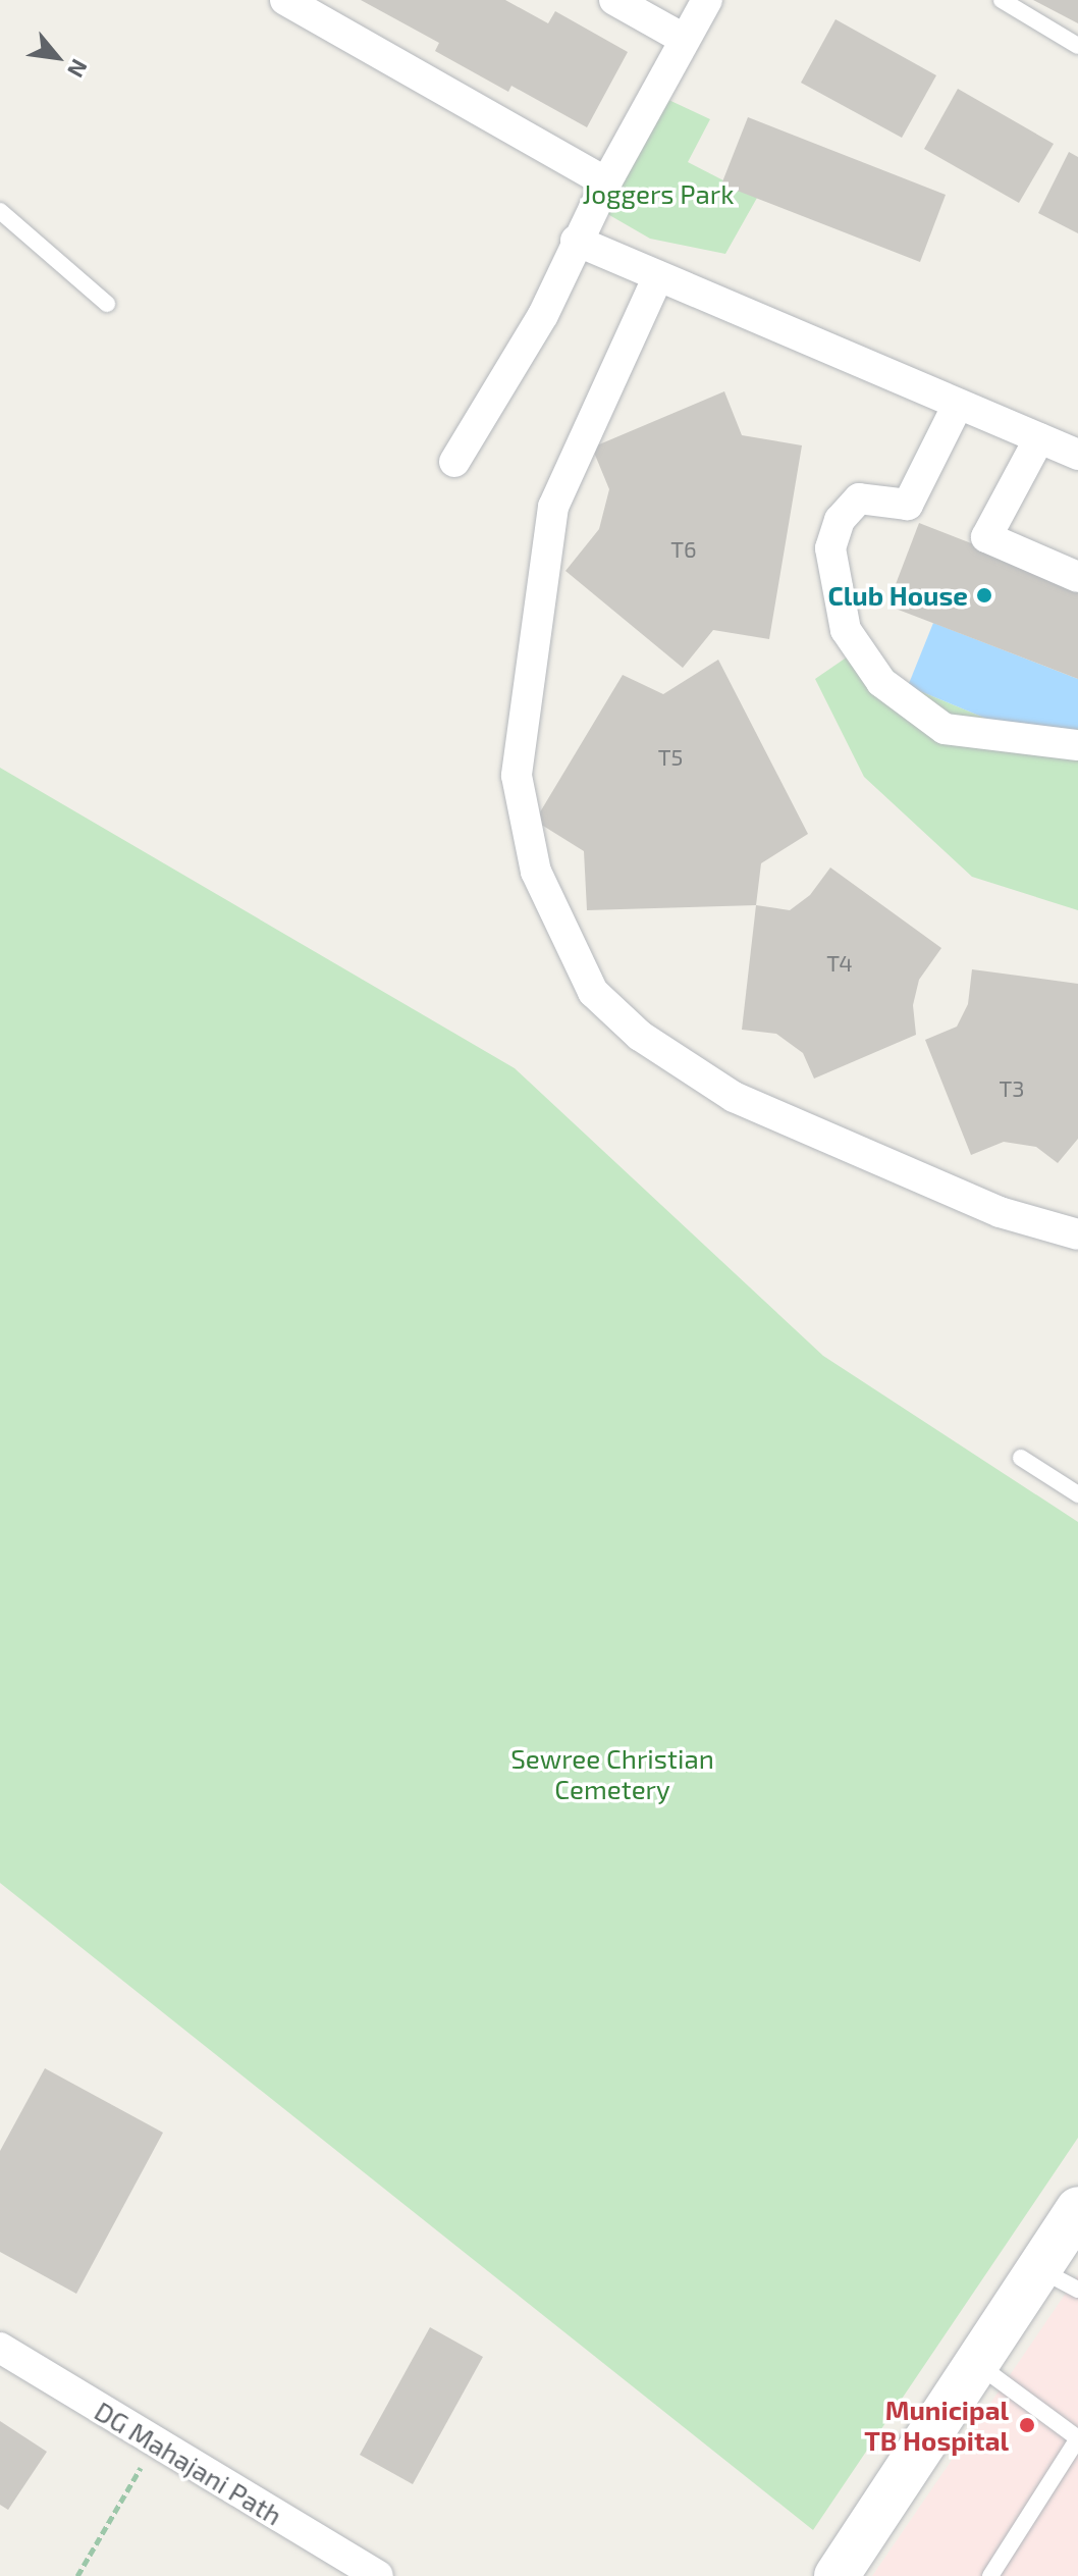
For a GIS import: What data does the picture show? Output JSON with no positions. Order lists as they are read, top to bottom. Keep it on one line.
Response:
{"streets":{"street":["DG Mahajani Path"]},"parks":["Joggers Park","Sewree Christian Cemetery"],"places":["Club House","Municipal TB Hospital"],"house_numbers":["T6","T5","T4","T3"],"north":"bottom right"}
